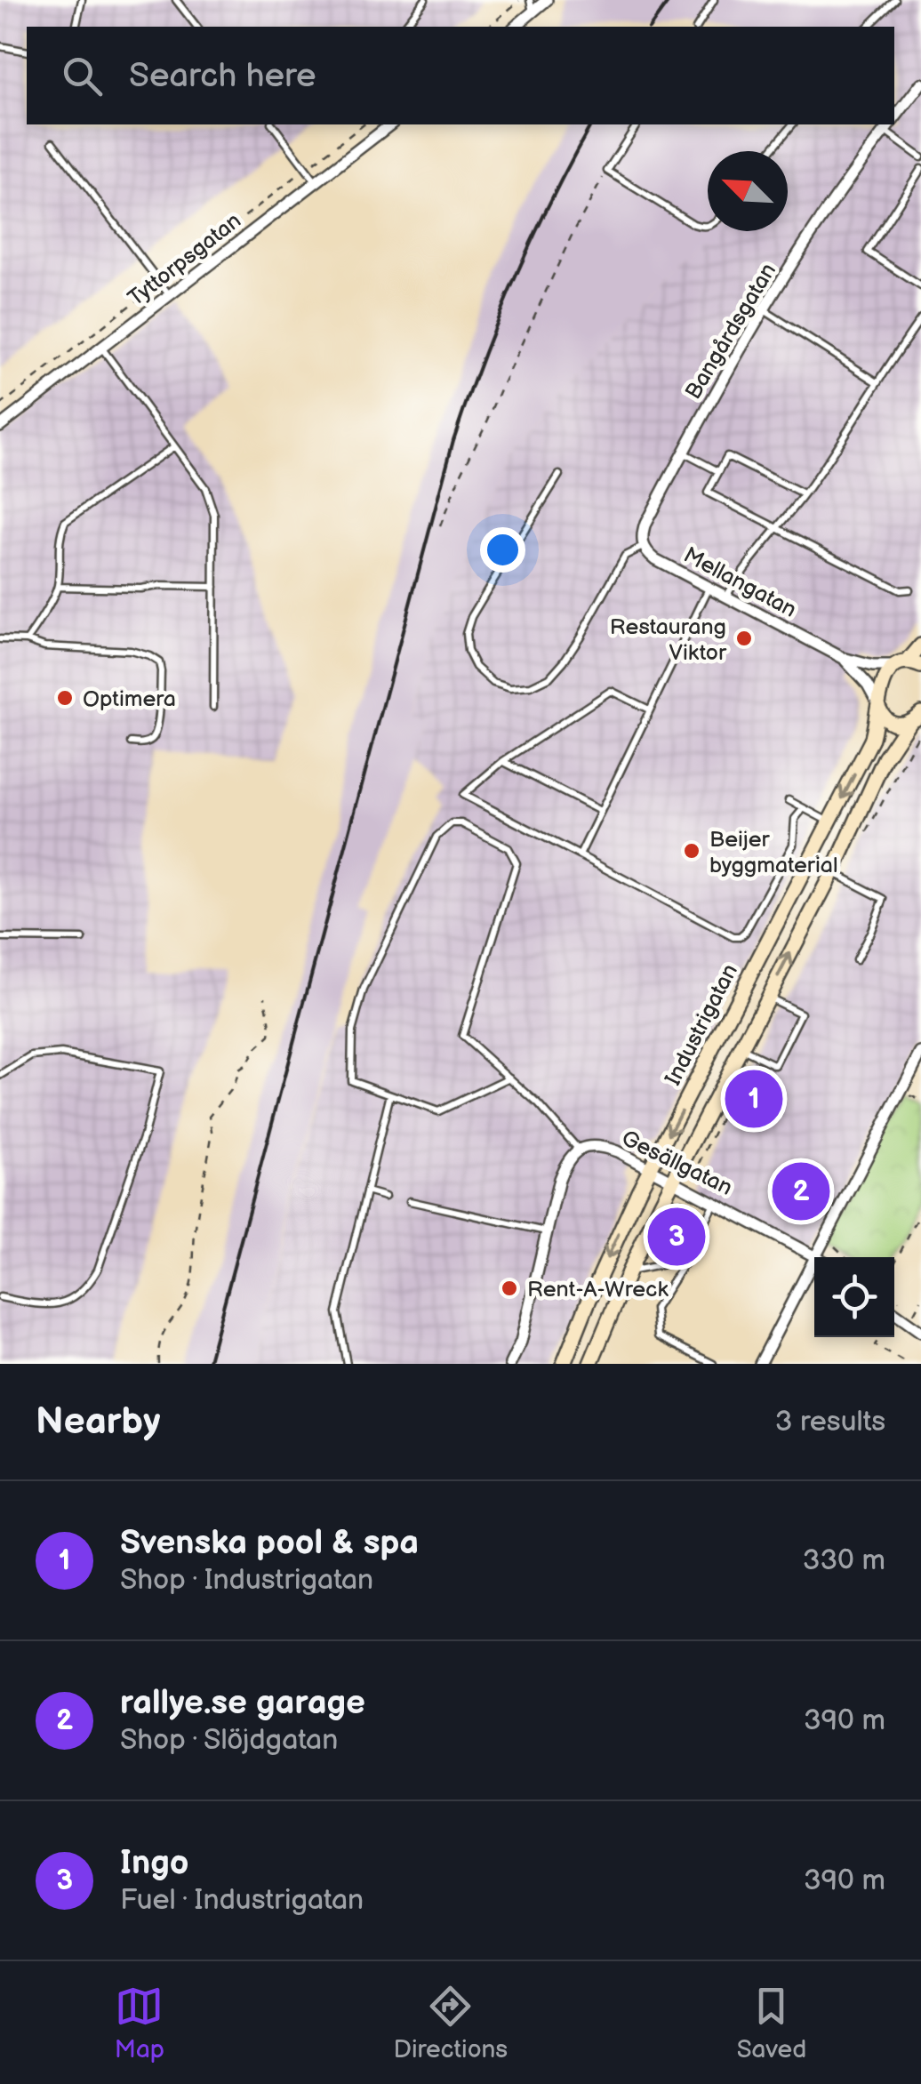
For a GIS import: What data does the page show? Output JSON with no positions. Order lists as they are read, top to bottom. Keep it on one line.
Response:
{"streets":{"main road":["Industrigatan"],"street":["Tyttorpsgatan","Bangårdsgatan","Mellangatan","Gesällgatan"]},"crossings":[["Bangårdsgatan","Mellangatan"],["Mellangatan","Industrigatan"],["Industrigatan","Gesällgatan"]],"places":["Restaurang Viktor","Optimera","Beijer byggmaterial","Rent-A-Wreck"],"north":"top left","page":{"search":"Search here","pins":["1","2","3"],"heading":["Nearby","3 results"],"list":[{"mark":"1","name":"Svenska pool & spa","note":"Shop · Industrigatan","value":"330 m"},{"mark":"2","name":"rallye.se garage","note":"Shop · Slöjdgatan","value":"390 m"},{"mark":"3","name":"Ingo","note":"Fuel · Industrigatan","value":"390 m"}],"nav":["Map","Directions","Saved"]}}
